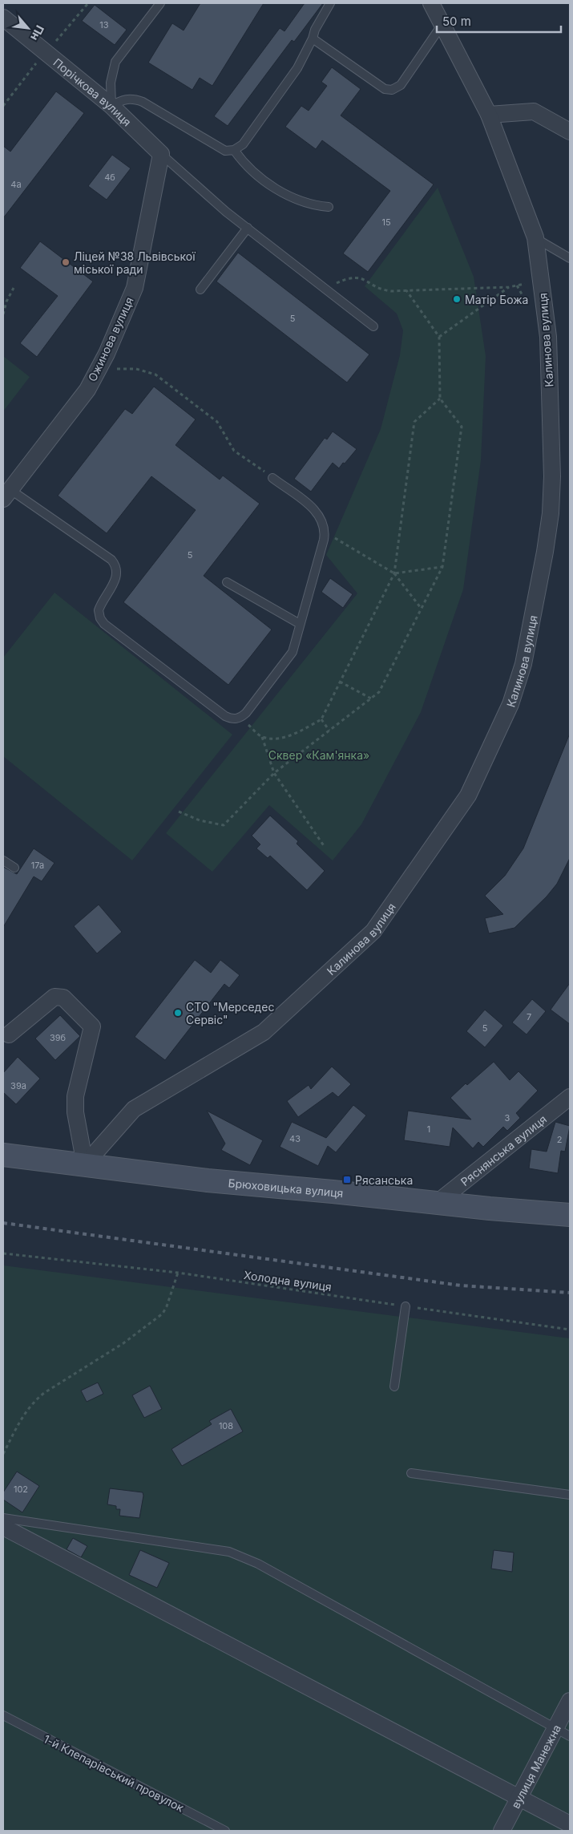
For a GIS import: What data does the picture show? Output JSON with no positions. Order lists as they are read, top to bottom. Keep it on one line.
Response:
{"streets":{"main road":["Брюховицька вулиця"],"street":["Порічкова вулиця","Ожинова вулиця","Калинова вулиця","Ряснянська вулиця","вулиця Манежна"],"lane":["1-й Клепарівський провулок"],"path":["Холодна вулиця"]},"crossings":[["Порічкова вулиця","Ожинова вулиця"],["Калинова вулиця","Брюховицька вулиця"],["Ряснянська вулиця","Брюховицька вулиця"]],"parks":["Сквер «Кам'янка»"],"places":{"other":["Ліцей №38 Львівської міської ради","Матір Божа","СТО \"Мерседес Сервіс\""],"transit":["Рясанська"]},"house_numbers":["13","4б","4а","15","5","5","17а","7","5","39б","39а","3","1","43","2","108","102"],"scale_bar":"50 m","north":"bottom right"}
